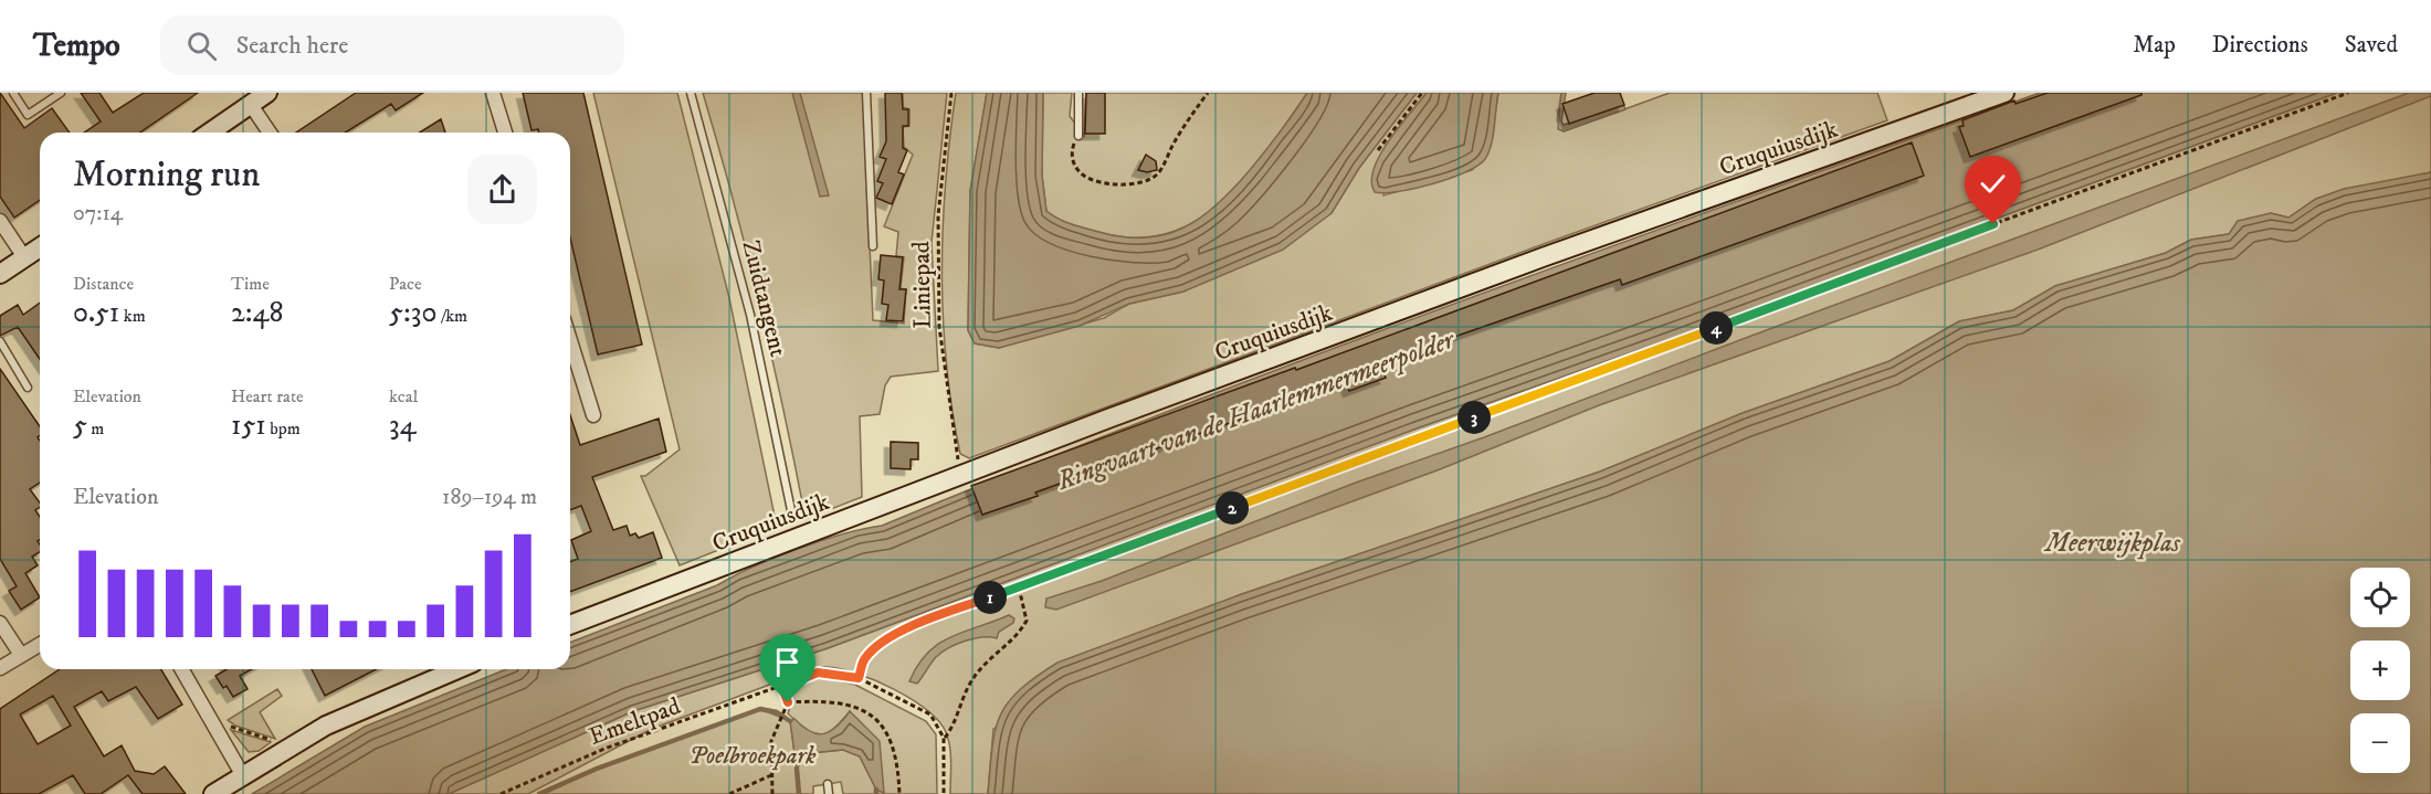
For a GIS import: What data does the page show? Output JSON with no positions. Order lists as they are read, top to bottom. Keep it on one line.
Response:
{"streets":{"street":["Cruquiusdijk"],"lane":["Zuidtangent"],"path":["Liniepad","Emeltpad"]},"crossings":[["Cruquiusdijk","Liniepad"]],"water":["Ringvaart van de Haarlemmermeerpolder","Meerwijkplas"],"parks":["Poelbroekpark"],"page":{"header":"Tempo","search":"Search here","nav":["Map","Directions","Saved"],"heading":["Morning run","07:14"],"stats":[["Distance","0.51 km"],["Time","2:48"],["Pace","5:30 /km"],["Elevation","5 m"],["Heart rate","151 bpm"],["kcal","34"]],"pins":["4","3","2","1"],"chart":["Elevation","189–194 m"],"map_buttons":["+","−"]}}
